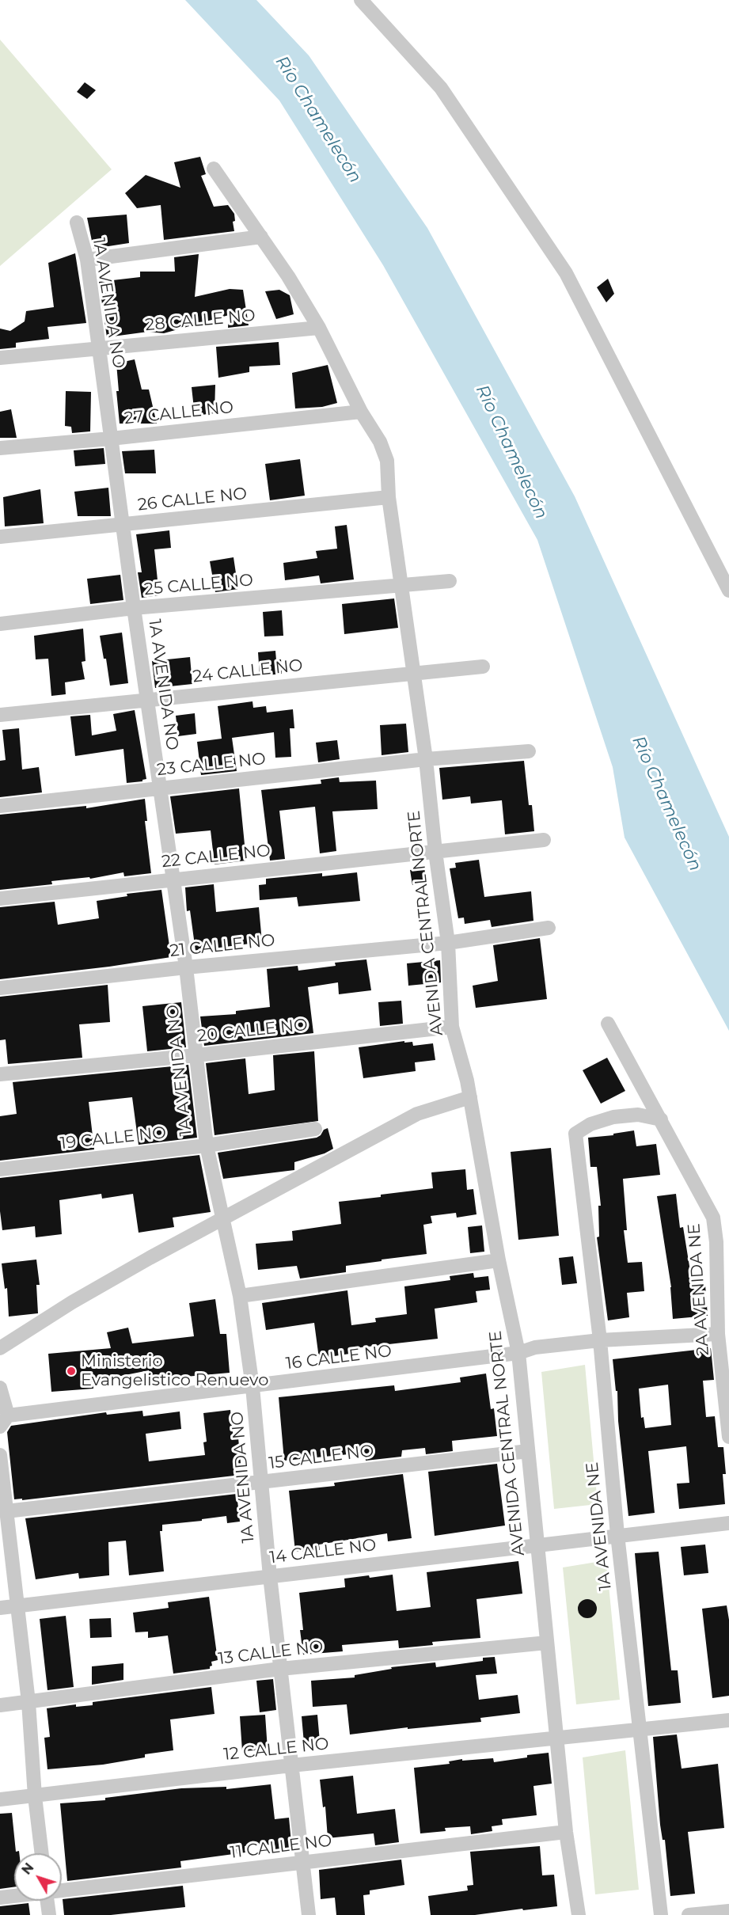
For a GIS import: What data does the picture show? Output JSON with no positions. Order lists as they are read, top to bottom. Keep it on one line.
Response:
{"streets":{"street":["1A AVENIDA NO","28 CALLE NO","27 CALLE NO","26 CALLE NO","25 CALLE NO","24 CALLE NO","23 CALLE NO","22 CALLE NO","AVENIDA CENTRAL NORTE","21 CALLE NO","20 CALLE NO","19 CALLE NO","2A AVENIDA NE","16 CALLE NO","15 CALLE NO","1A AVENIDA NE","14 CALLE NO","13 CALLE NO","12 CALLE NO","11 CALLE NO"]},"crossings":[["1A AVENIDA NO","28 CALLE NO"],["1A AVENIDA NO","27 CALLE NO"],["1A AVENIDA NO","26 CALLE NO"],["1A AVENIDA NO","25 CALLE NO"],["1A AVENIDA NO","24 CALLE NO"],["1A AVENIDA NO","23 CALLE NO"],["1A AVENIDA NO","22 CALLE NO"],["1A AVENIDA NO","21 CALLE NO"],["1A AVENIDA NO","20 CALLE NO"],["1A AVENIDA NO","19 CALLE NO"],["1A AVENIDA NO","16 CALLE NO"],["1A AVENIDA NO","15 CALLE NO"],["1A AVENIDA NO","14 CALLE NO"],["1A AVENIDA NO","13 CALLE NO"],["1A AVENIDA NO","12 CALLE NO"],["1A AVENIDA NO","11 CALLE NO"],["28 CALLE NO","AVENIDA CENTRAL NORTE"],["27 CALLE NO","AVENIDA CENTRAL NORTE"],["26 CALLE NO","AVENIDA CENTRAL NORTE"],["25 CALLE NO","AVENIDA CENTRAL NORTE"],["24 CALLE NO","AVENIDA CENTRAL NORTE"],["23 CALLE NO","AVENIDA CENTRAL NORTE"],["22 CALLE NO","AVENIDA CENTRAL NORTE"],["AVENIDA CENTRAL NORTE","21 CALLE NO"],["AVENIDA CENTRAL NORTE","20 CALLE NO"],["AVENIDA CENTRAL NORTE","16 CALLE NO"],["AVENIDA CENTRAL NORTE","15 CALLE NO"],["AVENIDA CENTRAL NORTE","14 CALLE NO"],["AVENIDA CENTRAL NORTE","13 CALLE NO"],["AVENIDA CENTRAL NORTE","12 CALLE NO"],["AVENIDA CENTRAL NORTE","11 CALLE NO"],["2A AVENIDA NE","16 CALLE NO"],["2A AVENIDA NE","1A AVENIDA NE"],["16 CALLE NO","1A AVENIDA NE"],["1A AVENIDA NE","14 CALLE NO"],["1A AVENIDA NE","12 CALLE NO"]],"water":["Río Chamelecón"],"places":["Ministerio Evangelistico Renuevo"],"north":"top left"}
